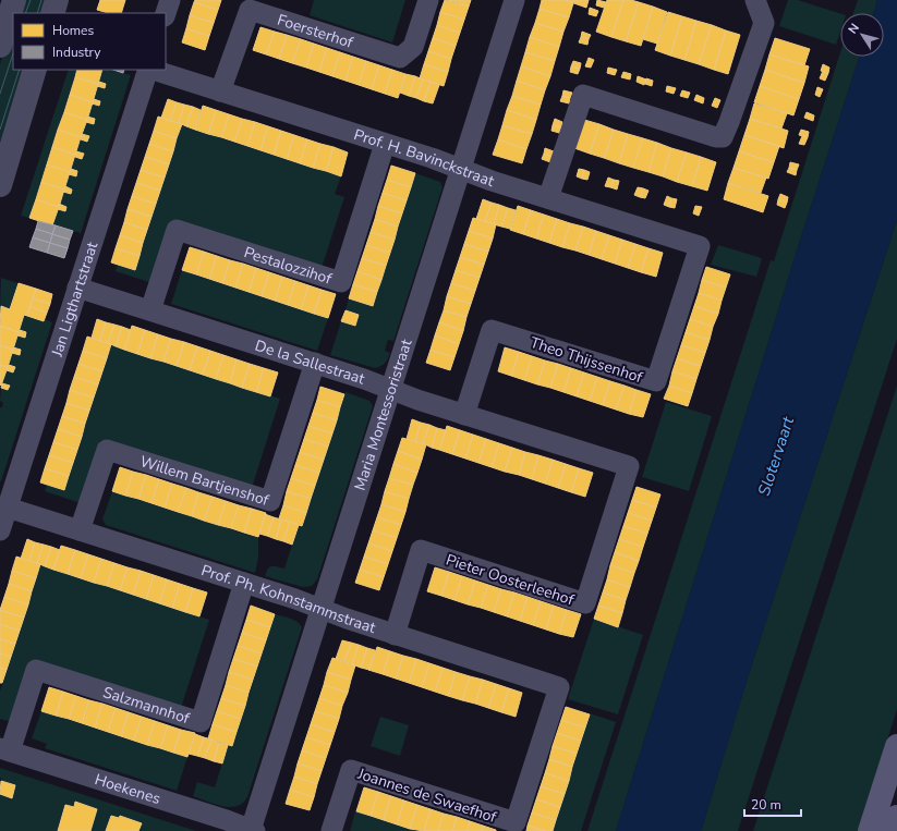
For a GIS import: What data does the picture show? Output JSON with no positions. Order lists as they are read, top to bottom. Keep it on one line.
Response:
{"streets":{"street":["Foersterhof","Prof. H. Bavinckstraat","Pestalozzihof","Jan Ligthartstraat","Theo Thijssenhof","De la Sallestraat","Maria Montessoristraat","Willem Bartjenshof","Pieter Oosterleehof","Prof. Ph. Kohnstammstraat","Salzmannhof","Hoekenes","Joannes de Swaefhof"]},"crossings":[["Foersterhof","Prof. H. Bavinckstraat"],["Prof. H. Bavinckstraat","Pestalozzihof"],["Prof. H. Bavinckstraat","Theo Thijssenhof"],["Prof. H. Bavinckstraat","Maria Montessoristraat"],["Pestalozzihof","De la Sallestraat"],["Jan Ligthartstraat","De la Sallestraat"],["Jan Ligthartstraat","Prof. Ph. Kohnstammstraat"],["Theo Thijssenhof","De la Sallestraat"],["De la Sallestraat","Maria Montessoristraat"],["De la Sallestraat","Willem Bartjenshof"],["De la Sallestraat","Pieter Oosterleehof"],["Maria Montessoristraat","Prof. Ph. Kohnstammstraat"],["Maria Montessoristraat","Hoekenes"],["Willem Bartjenshof","Prof. Ph. Kohnstammstraat"],["Pieter Oosterleehof","Prof. Ph. Kohnstammstraat"],["Prof. Ph. Kohnstammstraat","Salzmannhof"],["Prof. Ph. Kohnstammstraat","Joannes de Swaefhof"],["Salzmannhof","Hoekenes"]],"water":["Slotervaart"],"legend":["Homes","Industry"],"scale_bar":"20 m","north":"top left"}
